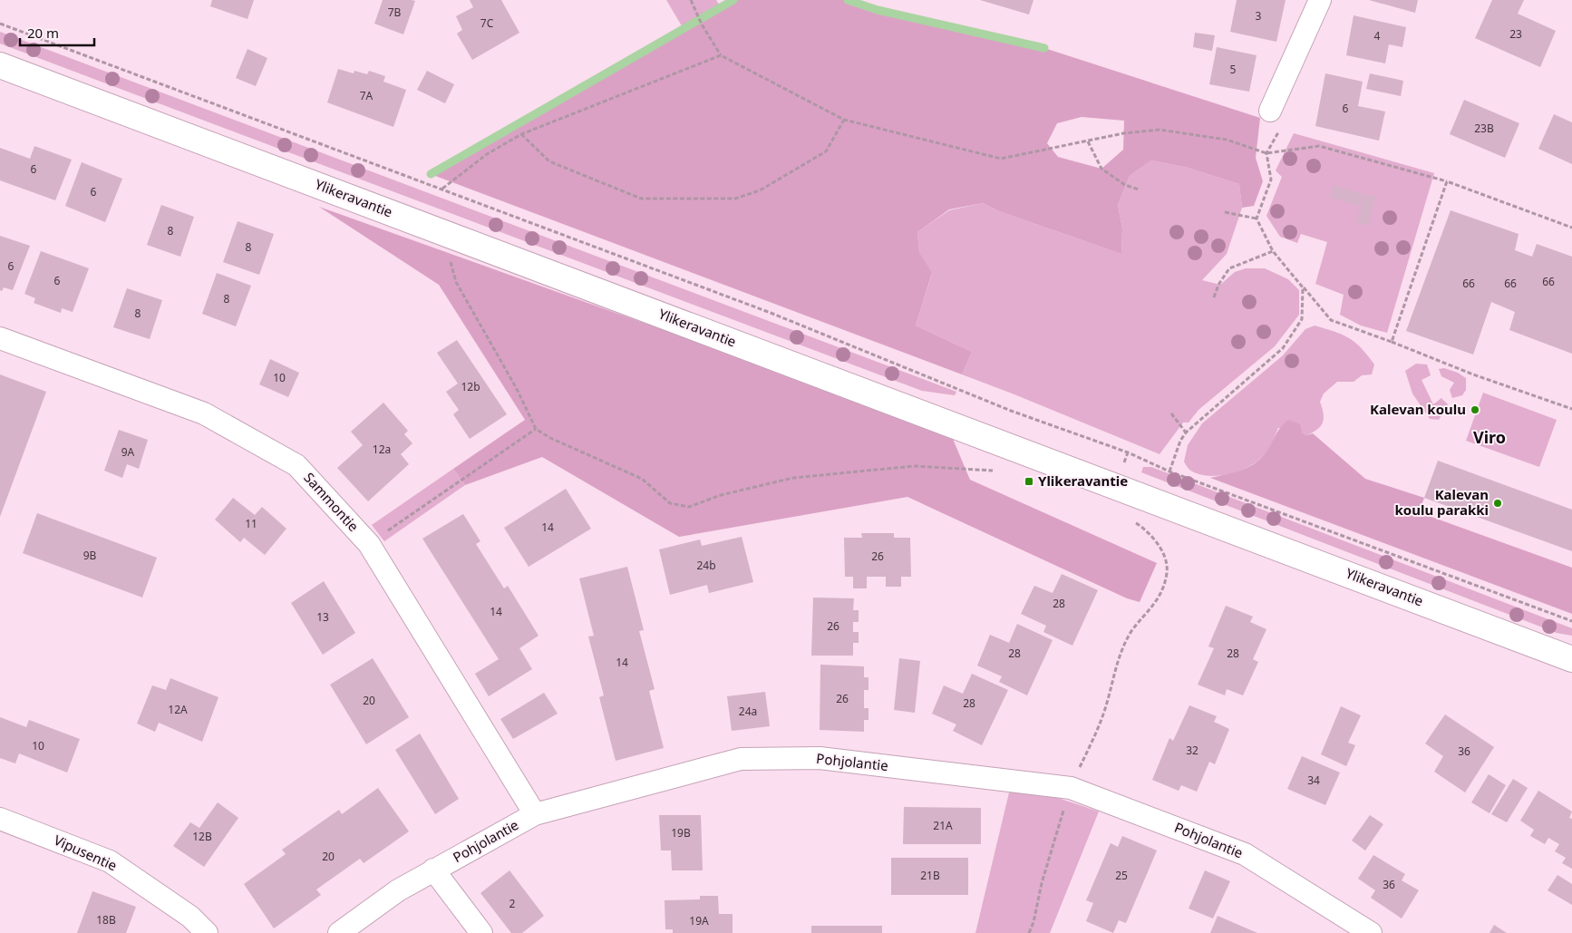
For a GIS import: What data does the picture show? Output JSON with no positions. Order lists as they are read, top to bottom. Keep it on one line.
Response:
{"streets":{"street":["Ylikeravantie","Sammontie","Pohjolantie","Vipusentie"]},"crossings":[["Sammontie","Pohjolantie"]],"districts":["Viro"],"places":{"other":["Kalevan koulu","Kalevan koulu parakki"],"transit":["Ylikeravantie"]},"house_numbers":["7B","3","7C","23","4","5","7A","6","23B","6","6","8","8","6","6","66","66","66","8","8","10","12b","12a","9A","11","14","9B","26","24b","28","14","13","26","28","28","14","26","20","28","12A","24a","10","32","36","34","21A","19B","12B","20","21B","25","36","2","18B","19A"],"scale_bar":"20 m"}
